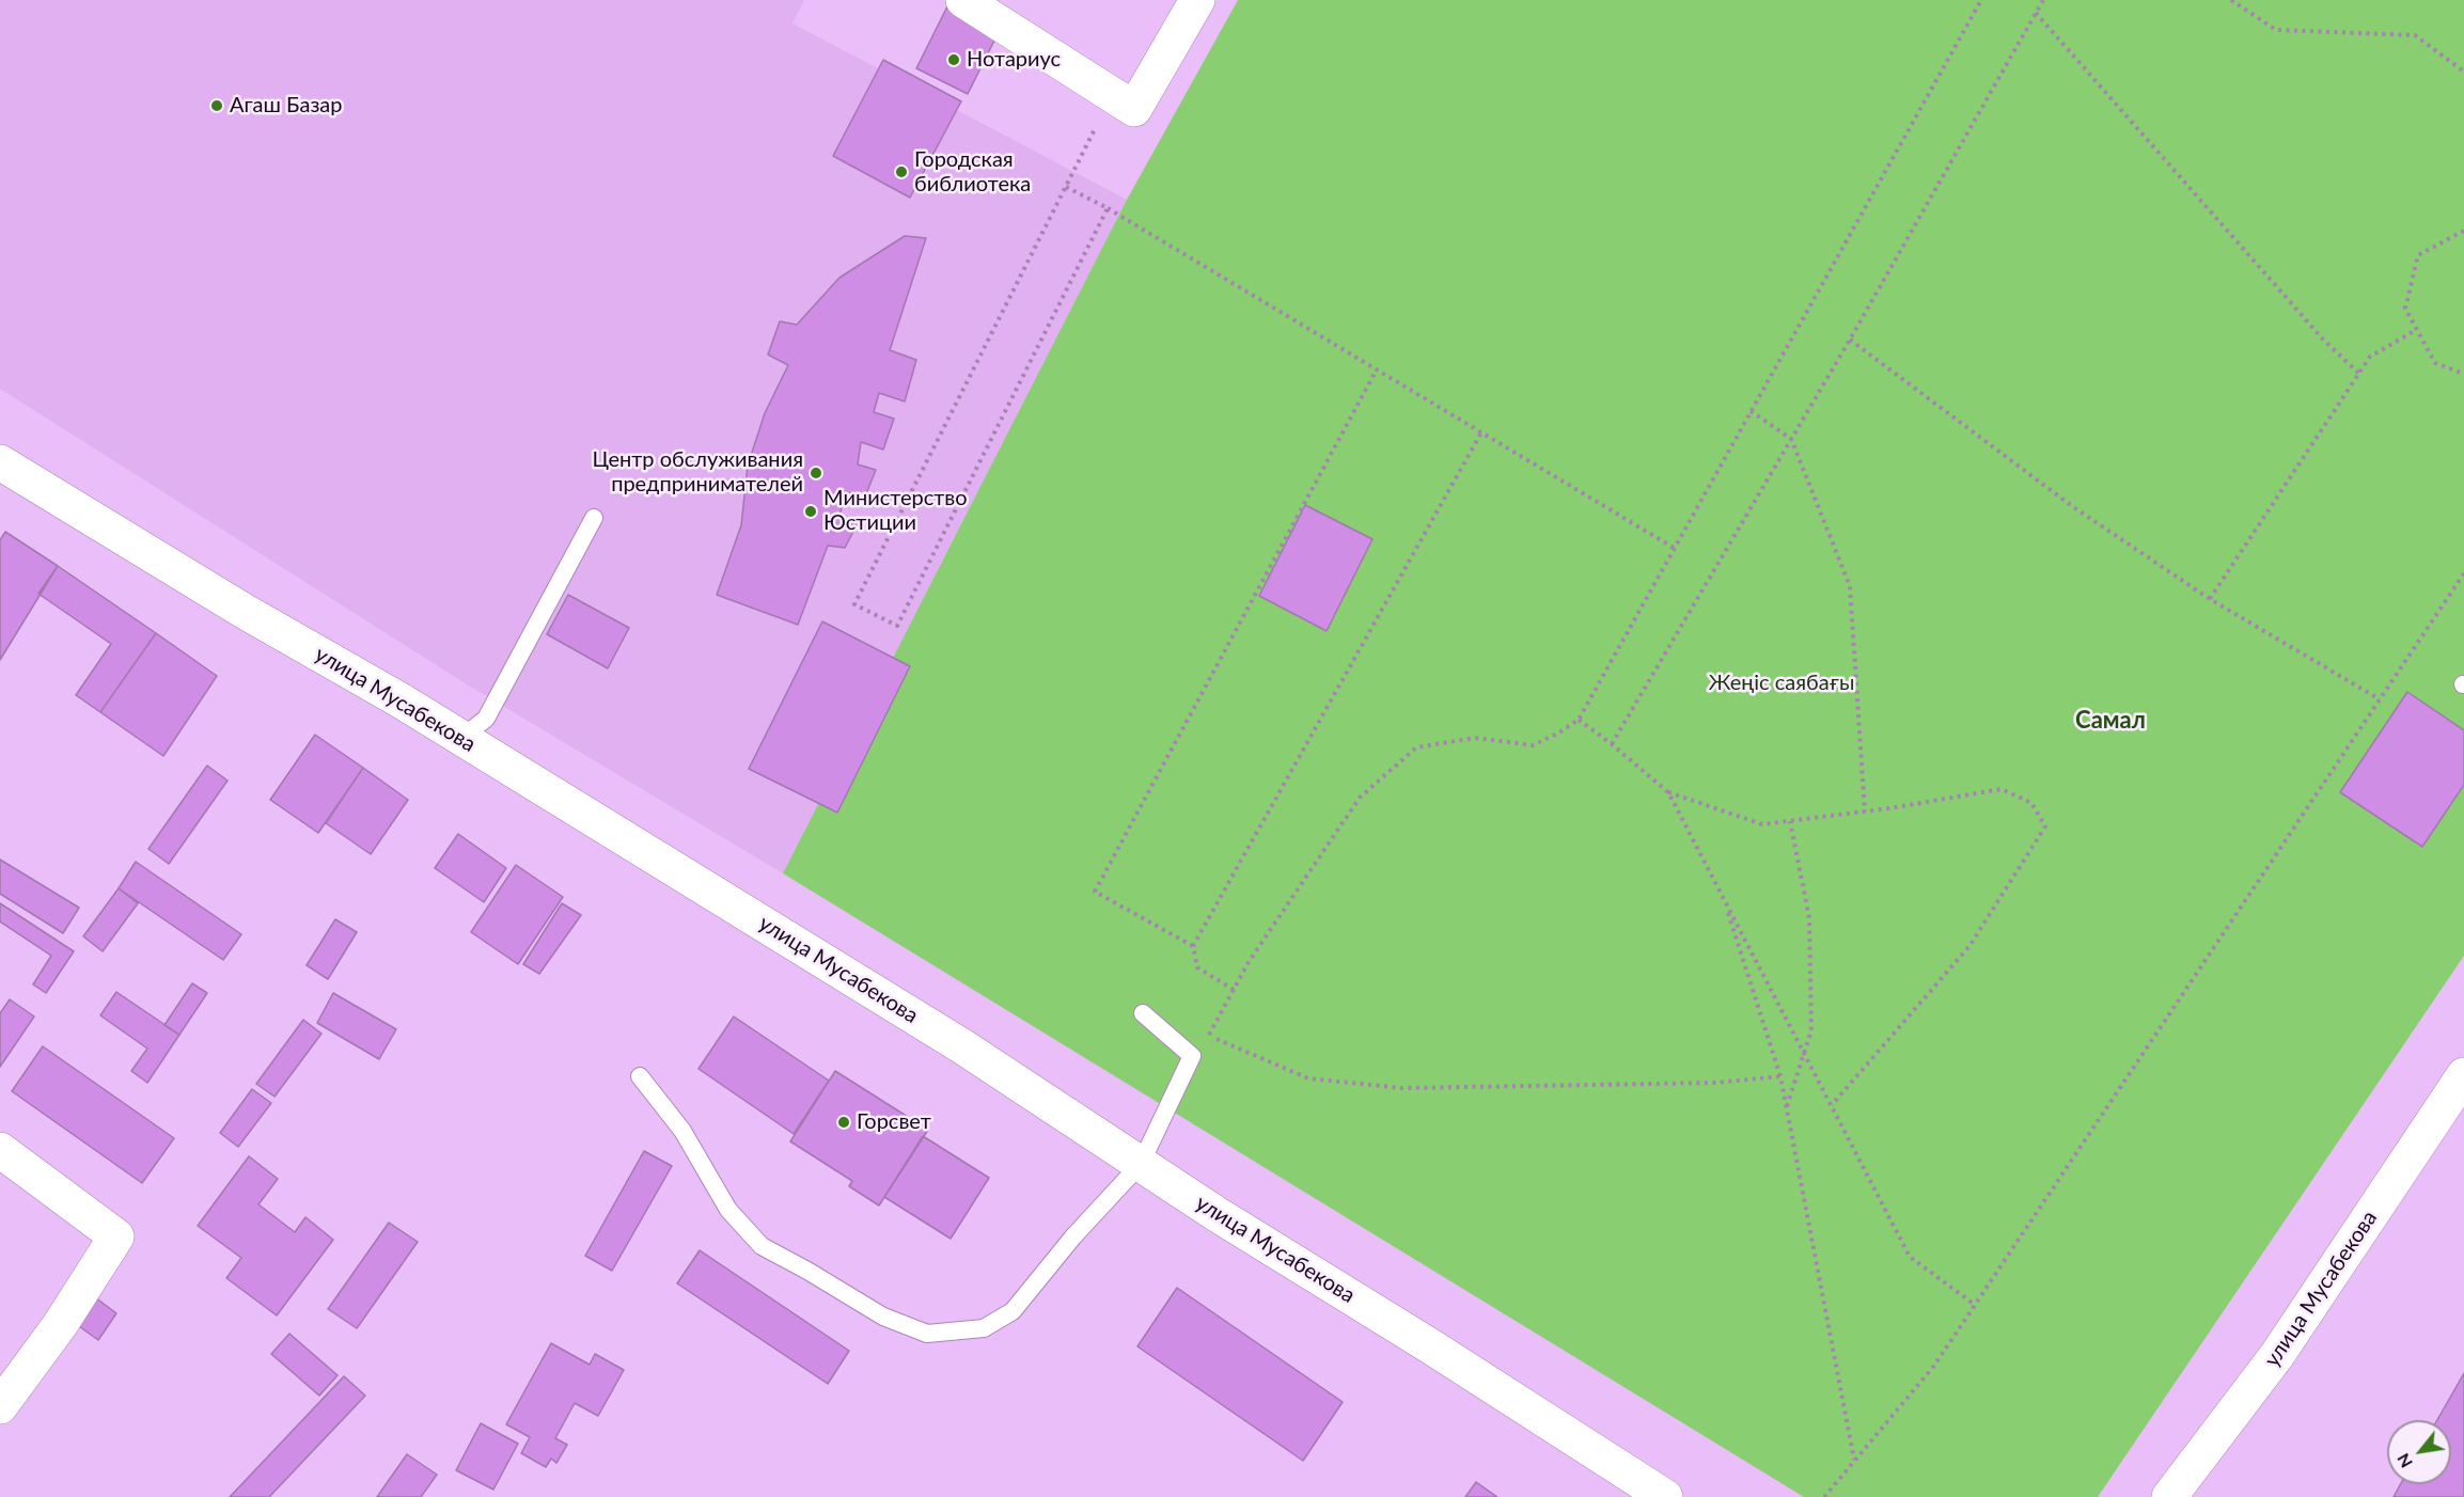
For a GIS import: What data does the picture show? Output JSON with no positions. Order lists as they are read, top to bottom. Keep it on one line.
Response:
{"streets":{"street":["улица Мусабекова"]},"districts":["Самал"],"parks":["Жеңіс саябағы"],"places":["Нотариус","Агаш Базар","Городская библиотека","Центр обслуживания предпринимателей","Министерство Юстиции","Горсвет"],"north":"bottom left"}
